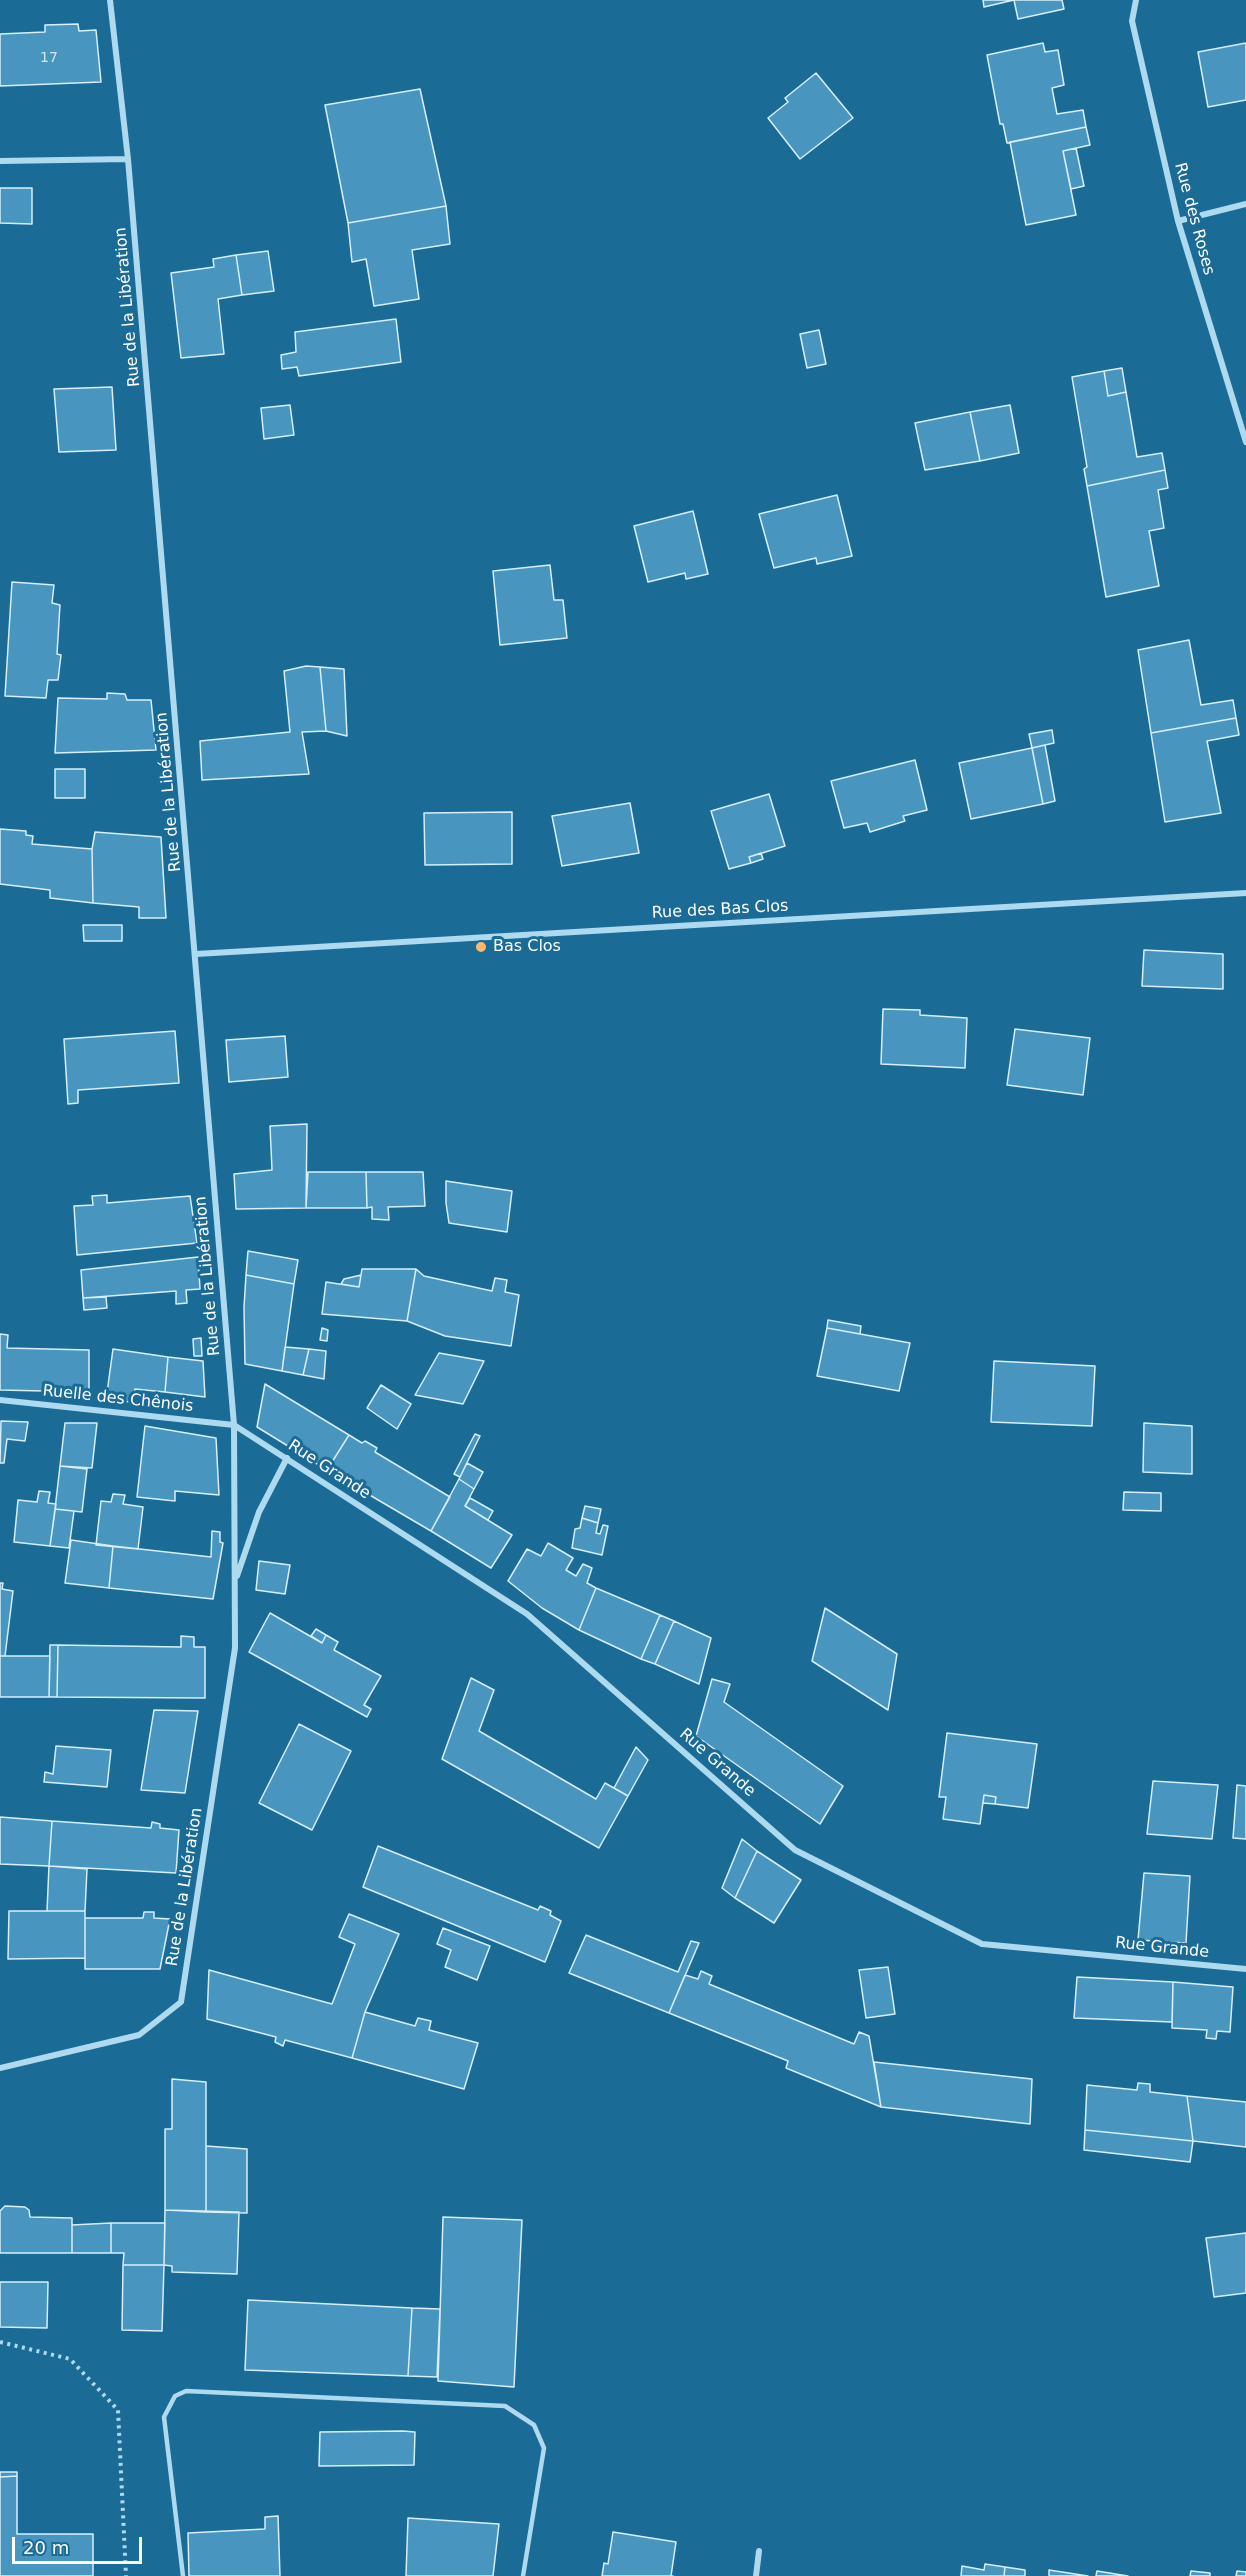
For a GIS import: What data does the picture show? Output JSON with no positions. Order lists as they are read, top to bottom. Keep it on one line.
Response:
{"streets":{"street":["Rue des Roses","Rue de la Libération","Rue des Bas Clos","Ruelle des Chênois","Rue Grande"]},"crossings":[["Rue de la Libération","Rue des Bas Clos"],["Rue de la Libération","Ruelle des Chênois"],["Rue de la Libération","Rue Grande"],["Ruelle des Chênois","Rue Grande"]],"places":["Bas Clos"],"house_numbers":["17"],"scale_bar":"20 m"}
